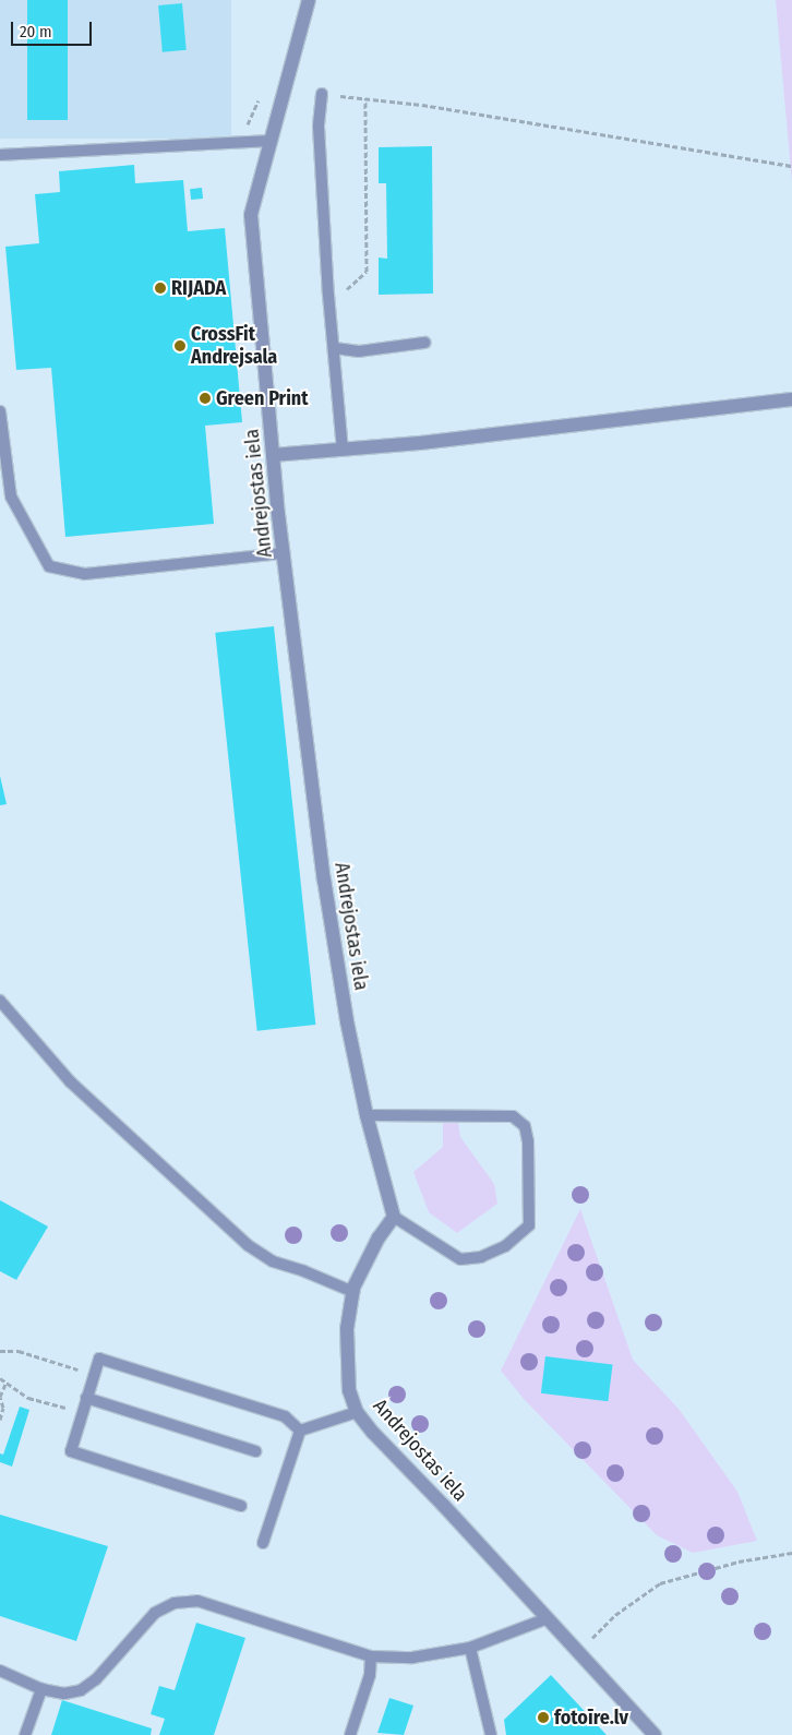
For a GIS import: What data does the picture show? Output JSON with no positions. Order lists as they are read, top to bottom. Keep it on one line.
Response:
{"streets":{"street":["Andrejostas iela"]},"places":["RIJADA","CrossFit Andrejsala","Green Print","fotoīre.lv"],"scale_bar":"20 m"}
